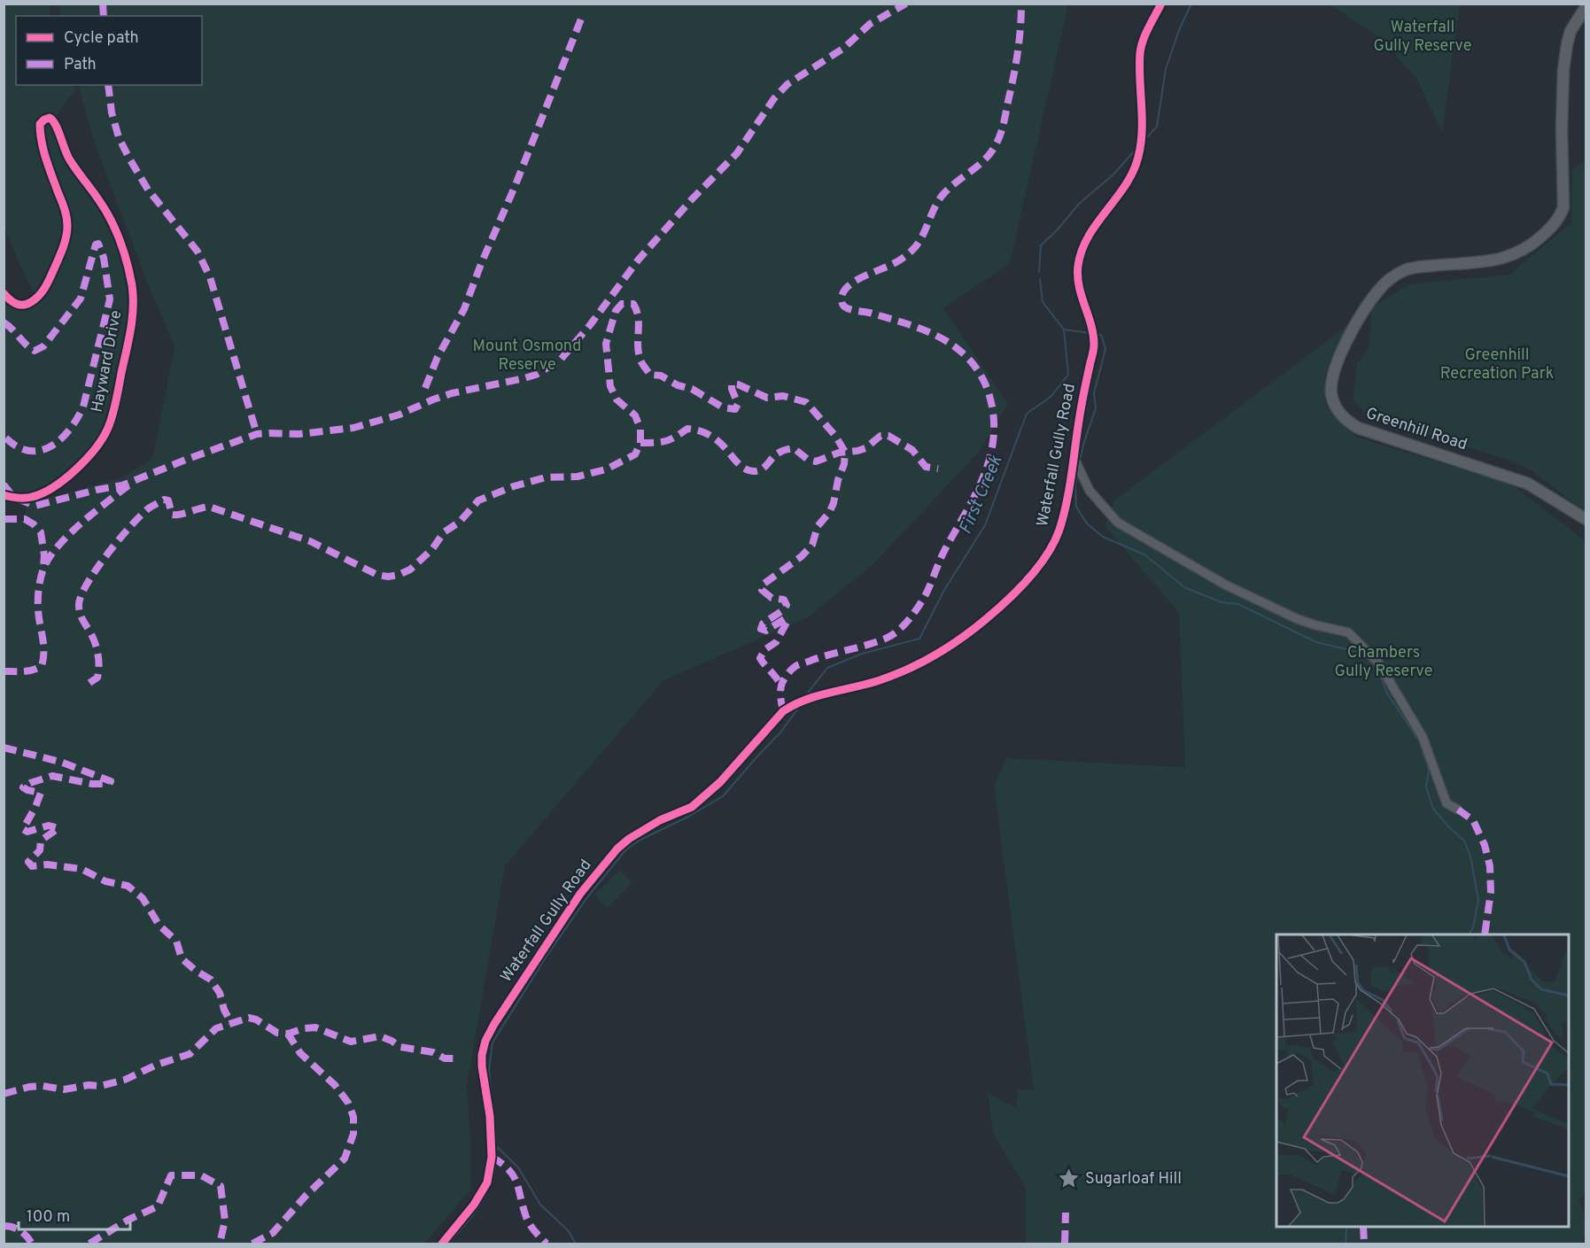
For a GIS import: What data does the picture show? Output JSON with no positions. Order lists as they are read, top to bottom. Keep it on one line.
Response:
{"streets":{"main road":["Greenhill Road"],"street":["Hayward Drive","Waterfall Gully Road"]},"water":["First Creek"],"parks":["Waterfall Gully Reserve","Mount Osmond Reserve","Greenhill Recreation Park","Chambers Gully Reserve"],"places":{"place":["Sugarloaf Hill"]},"legend":["Cycle path","Path"],"scale_bar":"100 m"}
